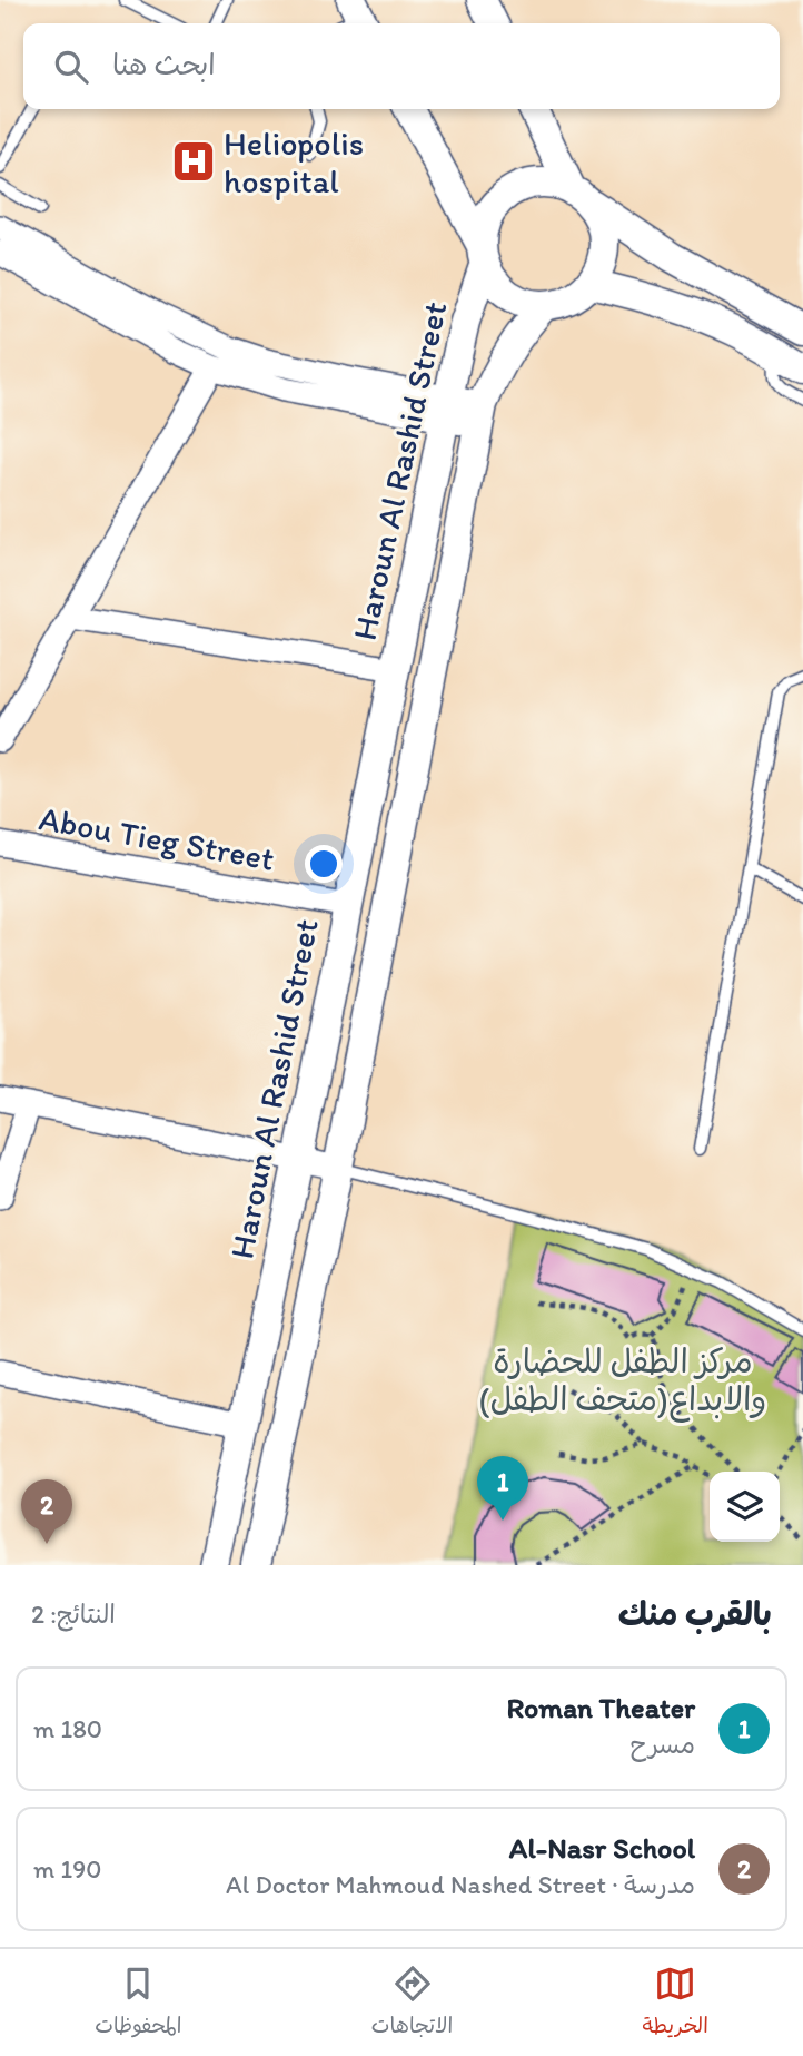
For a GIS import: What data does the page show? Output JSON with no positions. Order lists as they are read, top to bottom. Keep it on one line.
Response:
{"streets":{"street":["Haroun Al Rashid Street","Abou Tieg Street"]},"crossings":[["Haroun Al Rashid Street","Abou Tieg Street"]],"parks":["مركز الطفل للحضارة والابداع(متحف الطفل)"],"places":{"hospital":["Heliopolis hospital"]},"page":{"search":"ابحث هنا","pins":["1","2"],"heading":["بالقرب منك","النتائج: 2"],"list":[{"mark":"1","name":"Roman Theater","note":"مسرح","value":"180 m"},{"mark":"2","name":"Al-Nasr School","note":"مدرسة · Al Doctor Mahmoud Nashed Street","value":"190 m"}],"nav":["الخريطة","الاتجاهات","المحفوظات"]}}
